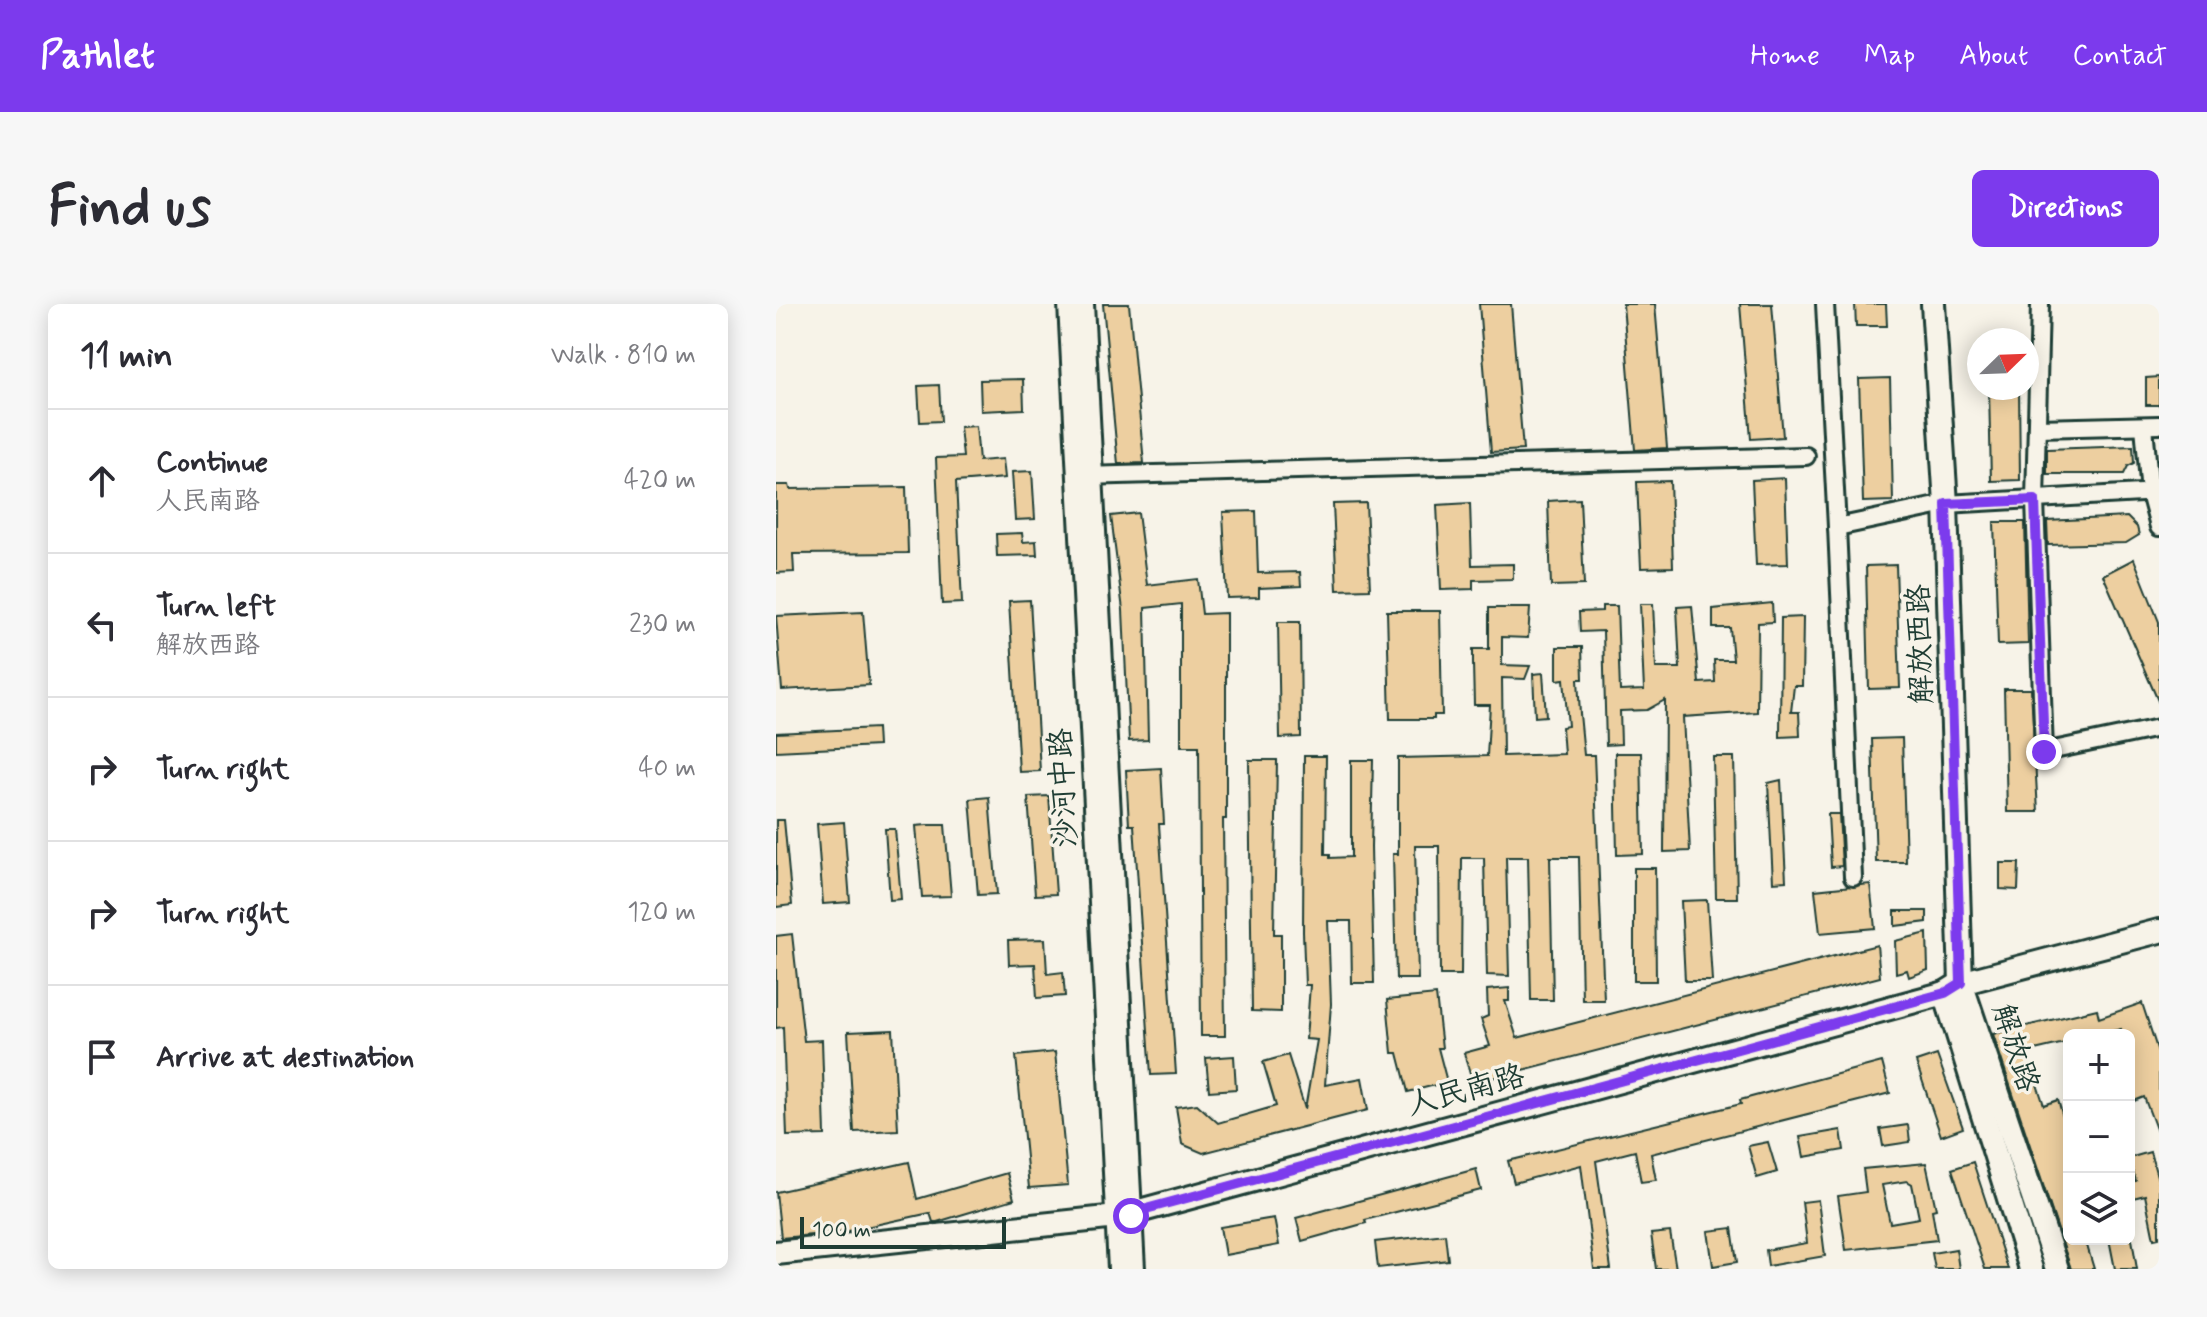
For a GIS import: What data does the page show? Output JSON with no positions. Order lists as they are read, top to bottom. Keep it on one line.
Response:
{"streets":{"main road":["解放西路","解放路","人民南路"],"street":["沙河中路"]},"crossings":[["解放西路","解放路"],["解放西路","人民南路"],["沙河中路","人民南路"],["解放路","人民南路"]],"scale_bar":"100 m","north":"top right","page":{"header":"Pathlet","nav":["Home","Map","About","Contact"],"buttons":"Directions","title":"Find us","heading":["11 min","Walk · 810 m"],"list":[["Continue","人民南路","420 m"],["Turn left","解放西路","230 m"],["Turn right","40 m"],["Turn right","120 m"],"Arrive at destination"],"map_buttons":["+","−"],"scale":"100 m"}}
